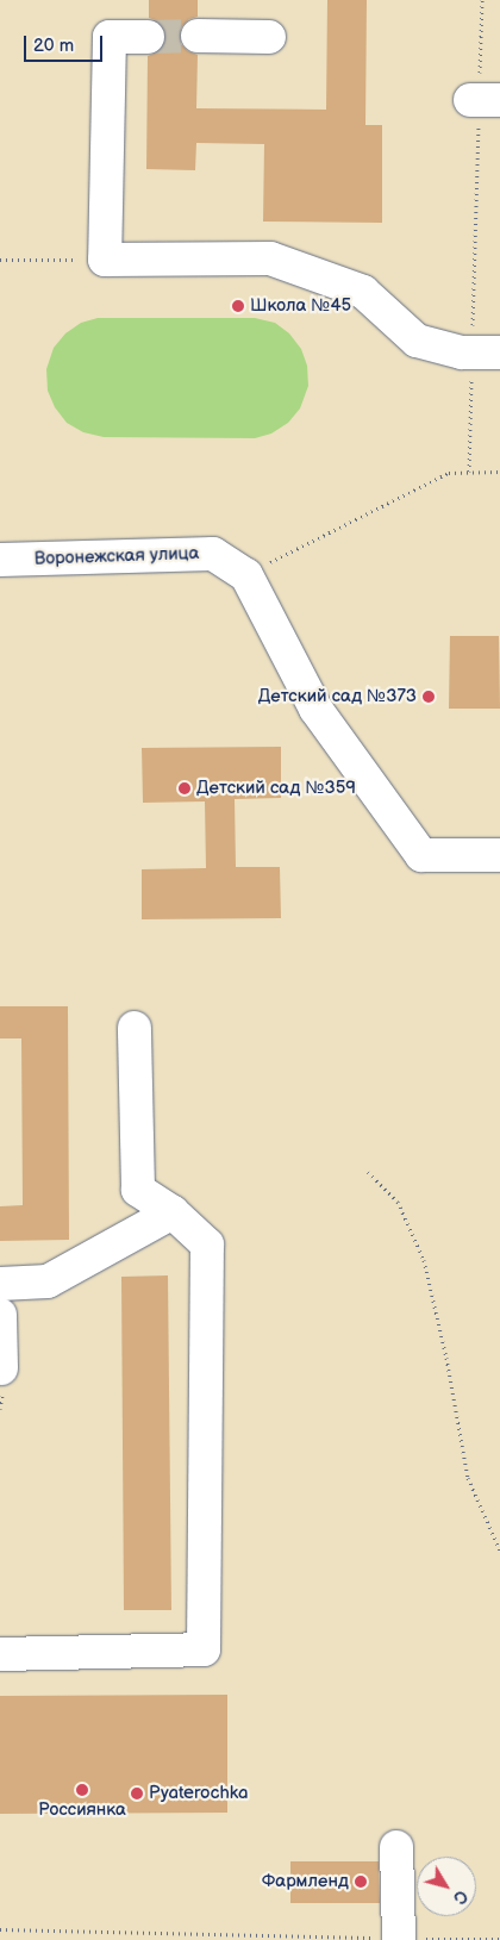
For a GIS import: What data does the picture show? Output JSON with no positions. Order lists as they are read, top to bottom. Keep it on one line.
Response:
{"streets":{"street":["Воронежская улица"]},"places":["Школа №45","Детский сад №373","Детский сад №359","Россиянка","Pyaterochka","Фармленд"],"scale_bar":"20 m","north":"bottom right"}
